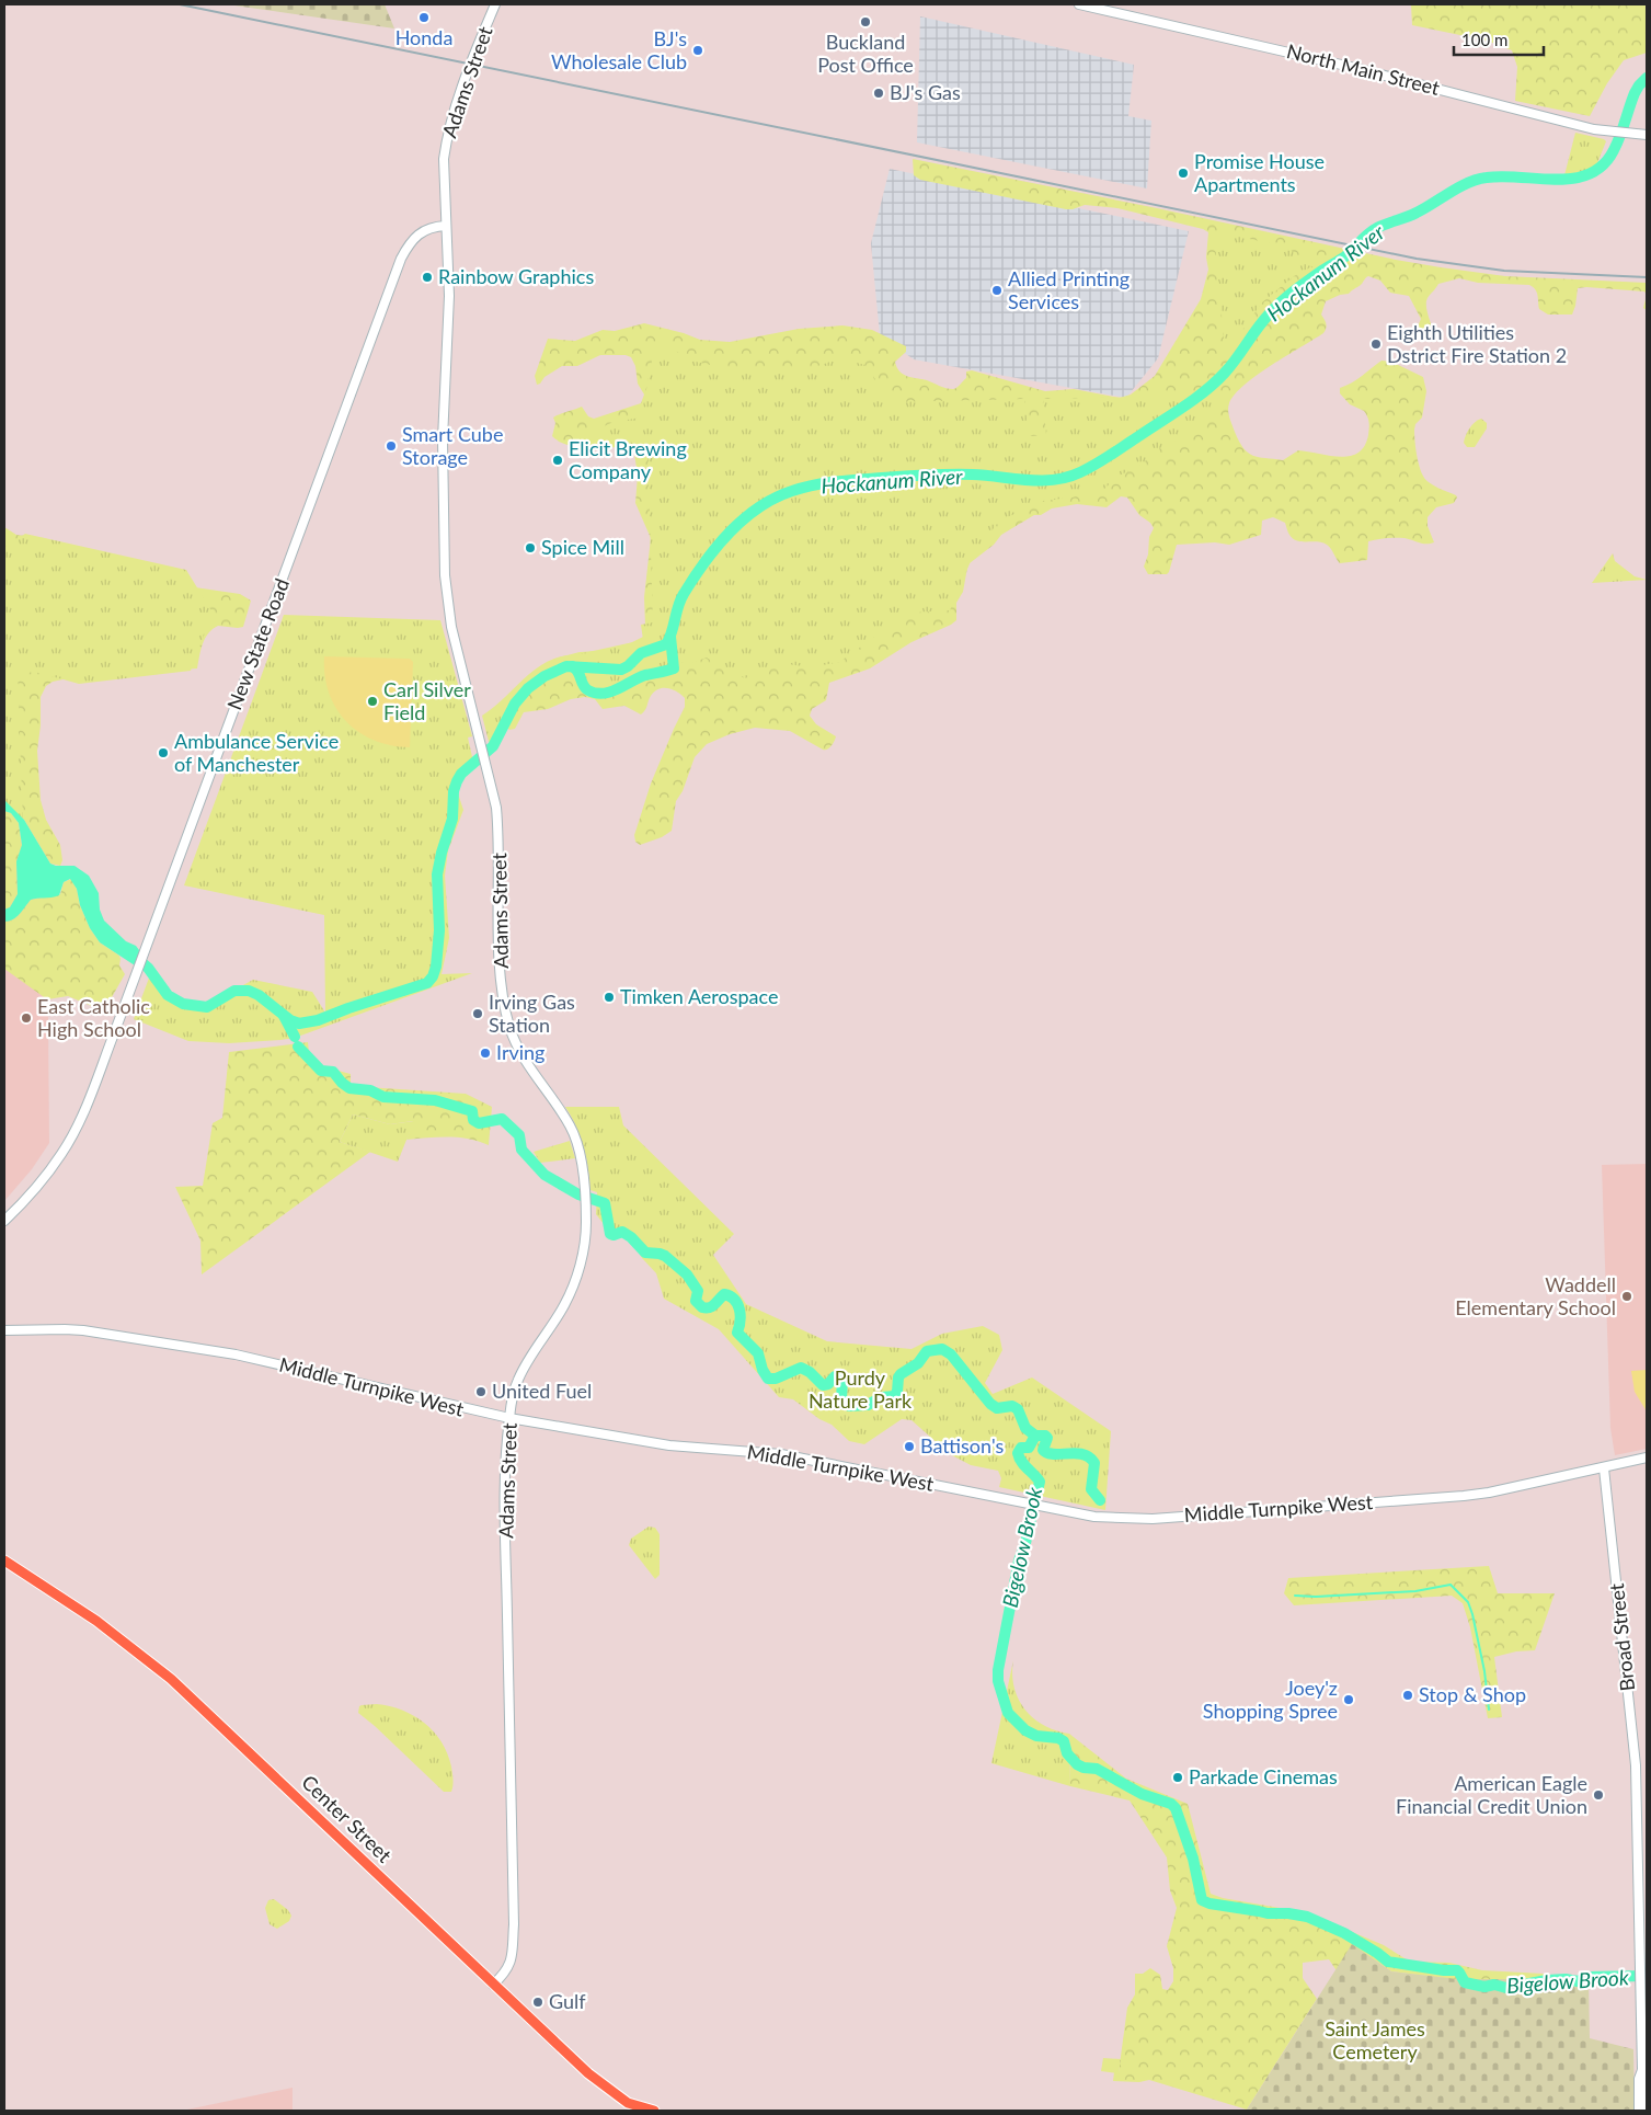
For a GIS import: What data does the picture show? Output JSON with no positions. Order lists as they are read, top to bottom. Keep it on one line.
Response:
{"streets":{"main road":["North Main Street","Adams Street","New State Road","Middle Turnpike West","Broad Street","Center Street"]},"crossings":[["Adams Street","New State Road"],["Adams Street","Middle Turnpike West"],["Adams Street","Center Street"],["Middle Turnpike West","Broad Street"]],"water":["Hockanum River","Bigelow Brook"],"parks":["Purdy Nature Park","Saint James Cemetery"],"places":["Honda","Buckland Post Office","BJ's Wholesale Club","BJ's Gas","Promise House Apartments","Rainbow Graphics","Allied Printing Services","Eighth Utilities Dstrict Fire Station 2","Smart Cube Storage","Elicit Brewing Company","Spice Mill","Carl Silver Field","Ambulance Service of Manchester","Timken Aerospace","Irving Gas Station","East Catholic High School","Irving","Waddell Elementary School","United Fuel","Battison's","Stop & Shop","Joey'z Shopping Spree","Parkade Cinemas","American Eagle Financial Credit Union","Gulf"],"scale_bar":"100 m"}
